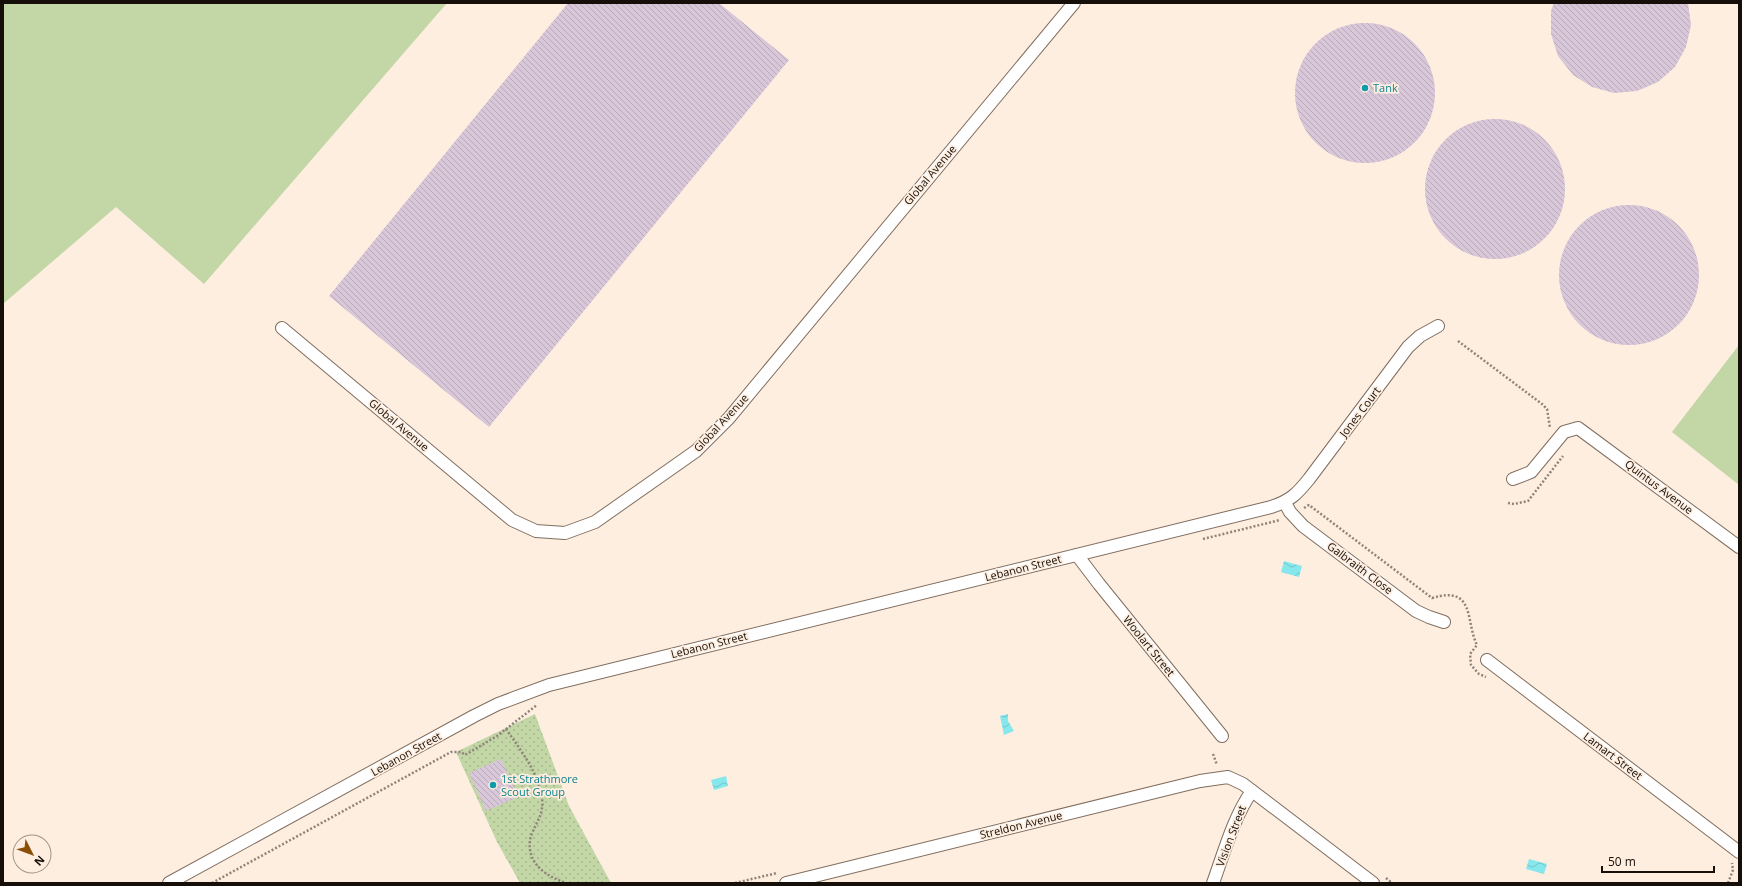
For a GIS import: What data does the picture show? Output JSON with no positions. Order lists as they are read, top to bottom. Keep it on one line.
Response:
{"streets":{"street":["Global Avenue","Jones Court","Quintus Avenue","Lebanon Street","Galbraith Close","Woolart Street","Lamart Street","Streldon Avenue","Vision Street"]},"crossings":[["Jones Court","Lebanon Street"],["Jones Court","Galbraith Close"],["Lebanon Street","Galbraith Close"],["Lebanon Street","Woolart Street"],["Streldon Avenue","Vision Street"]],"places":["Tank","1st Strathmore Scout Group"],"scale_bar":"50 m","north":"bottom right"}
